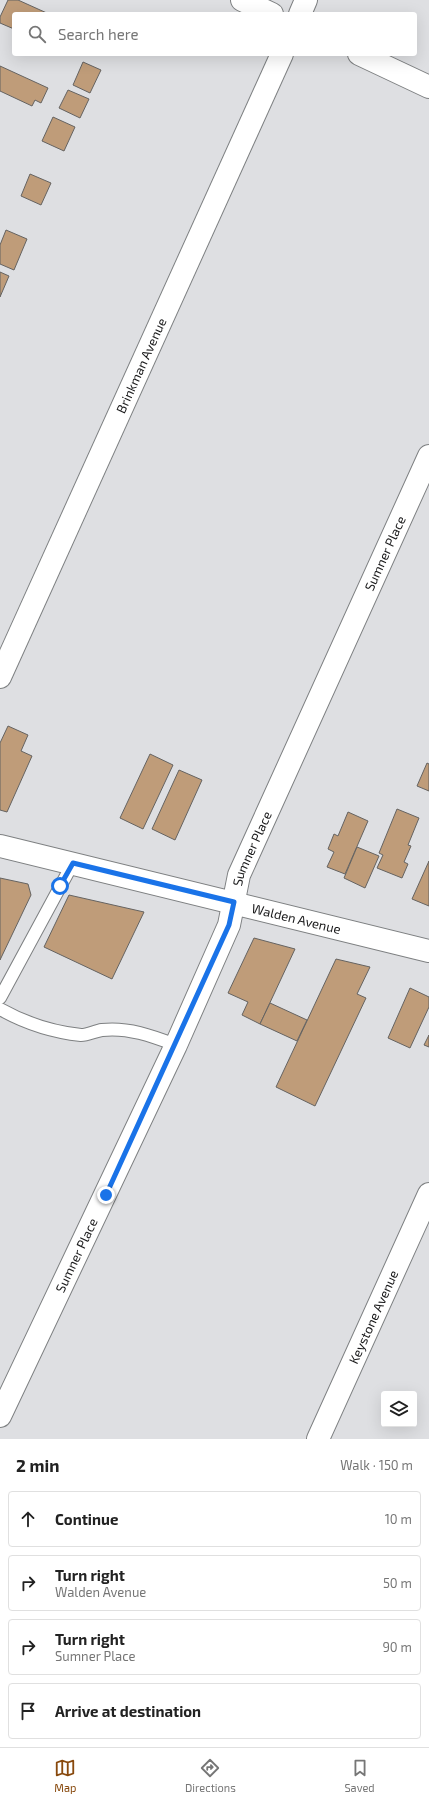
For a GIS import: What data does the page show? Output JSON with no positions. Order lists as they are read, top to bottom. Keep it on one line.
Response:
{"streets":{"street":["Brinkman Avenue","Sumner Place","Walden Avenue","Keystone Avenue"]},"crossings":[["Sumner Place","Walden Avenue"]],"page":{"search":"Search here","heading":["2 min","Walk · 150 m"],"list":[["Continue","10 m"],["Turn right","Walden Avenue","50 m"],["Turn right","Sumner Place","90 m"],"Arrive at destination"],"nav":["Map","Directions","Saved"]}}
